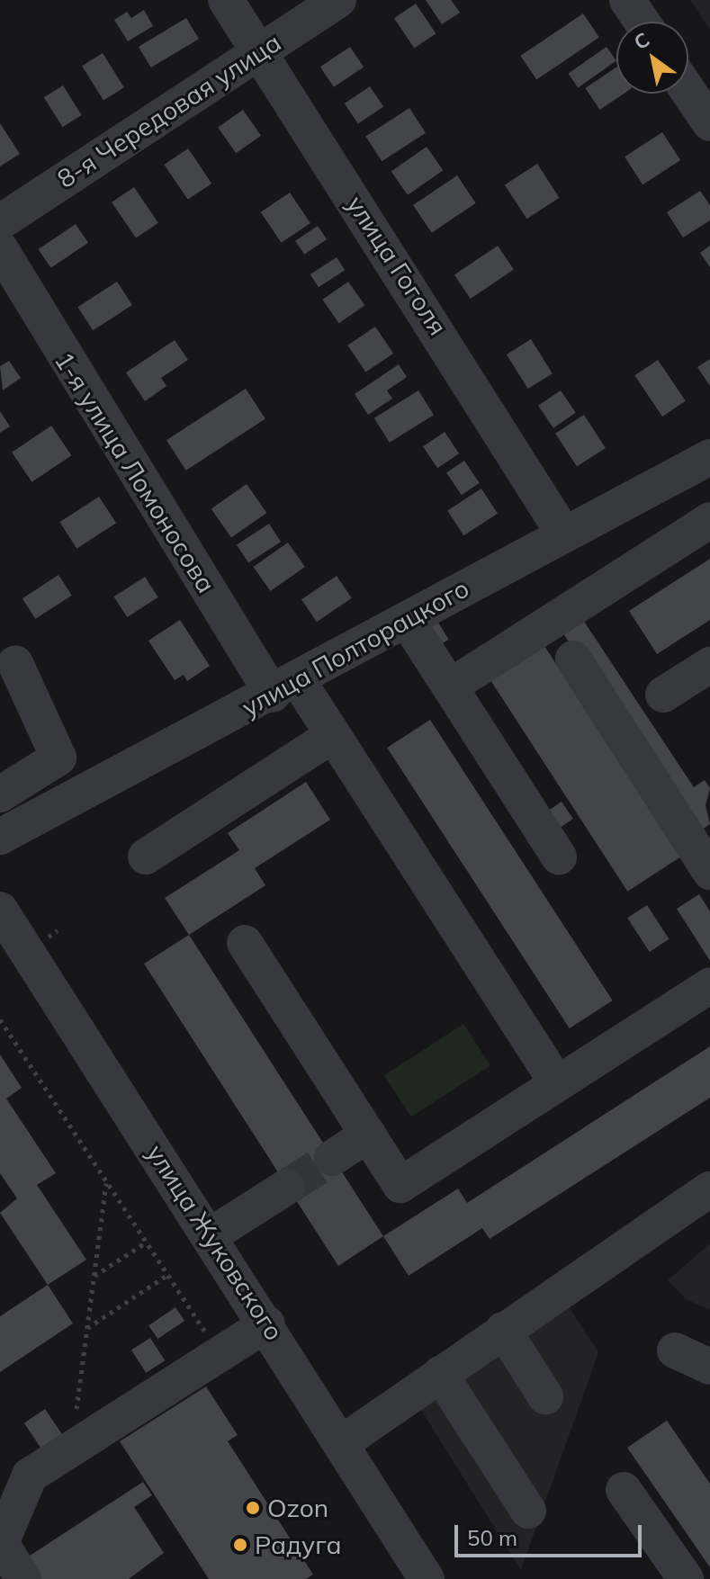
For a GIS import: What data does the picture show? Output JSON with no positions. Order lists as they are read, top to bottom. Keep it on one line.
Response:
{"streets":{"street":["8-я Чередовая улица","улица Гоголя","1-я улица Ломоносова","улица Полторацкого","улица Жуковского"]},"crossings":[["8-я Чередовая улица","улица Гоголя"],["улица Гоголя","улица Полторацкого"],["1-я улица Ломоносова","улица Полторацкого"]],"places":["Ozon","Радуга"],"scale_bar":"50 m","north":"top left"}
